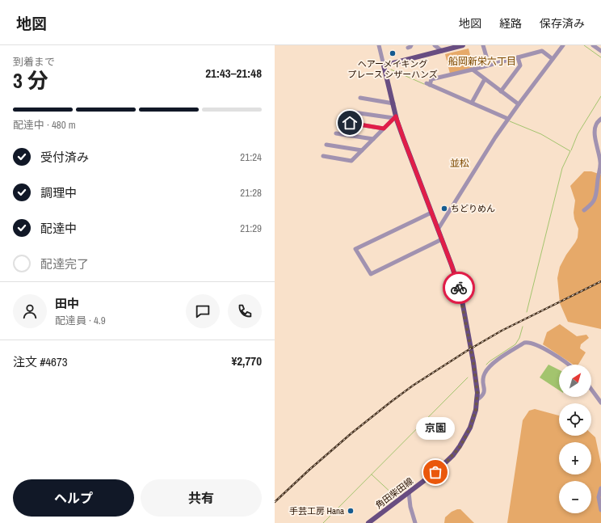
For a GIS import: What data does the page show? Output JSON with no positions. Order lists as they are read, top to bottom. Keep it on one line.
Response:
{"streets":{"main road":["角田柴田線"]},"districts":["船岡新栄六丁目","並松"],"places":["ヘアーメイキング プレース シザーハンズ","ちどりめん","京園","手芸工房 Hana"],"north":"top right","page":{"header":"地図","nav":["地図","経路","保存済み"],"heading":["3 分","到着まで","21:43–21:48"],"panel":["田中","配達員 · 4.9","注文 #4673","¥2,770"],"bar":"配達中 · 480 m","list":[["受付済み","21:24"],["調理中","21:28"],["配達中","21:29"],"配達完了"],"map_buttons":["+","−"],"bubble":"京園","buttons":["ヘルプ","共有"]}}
